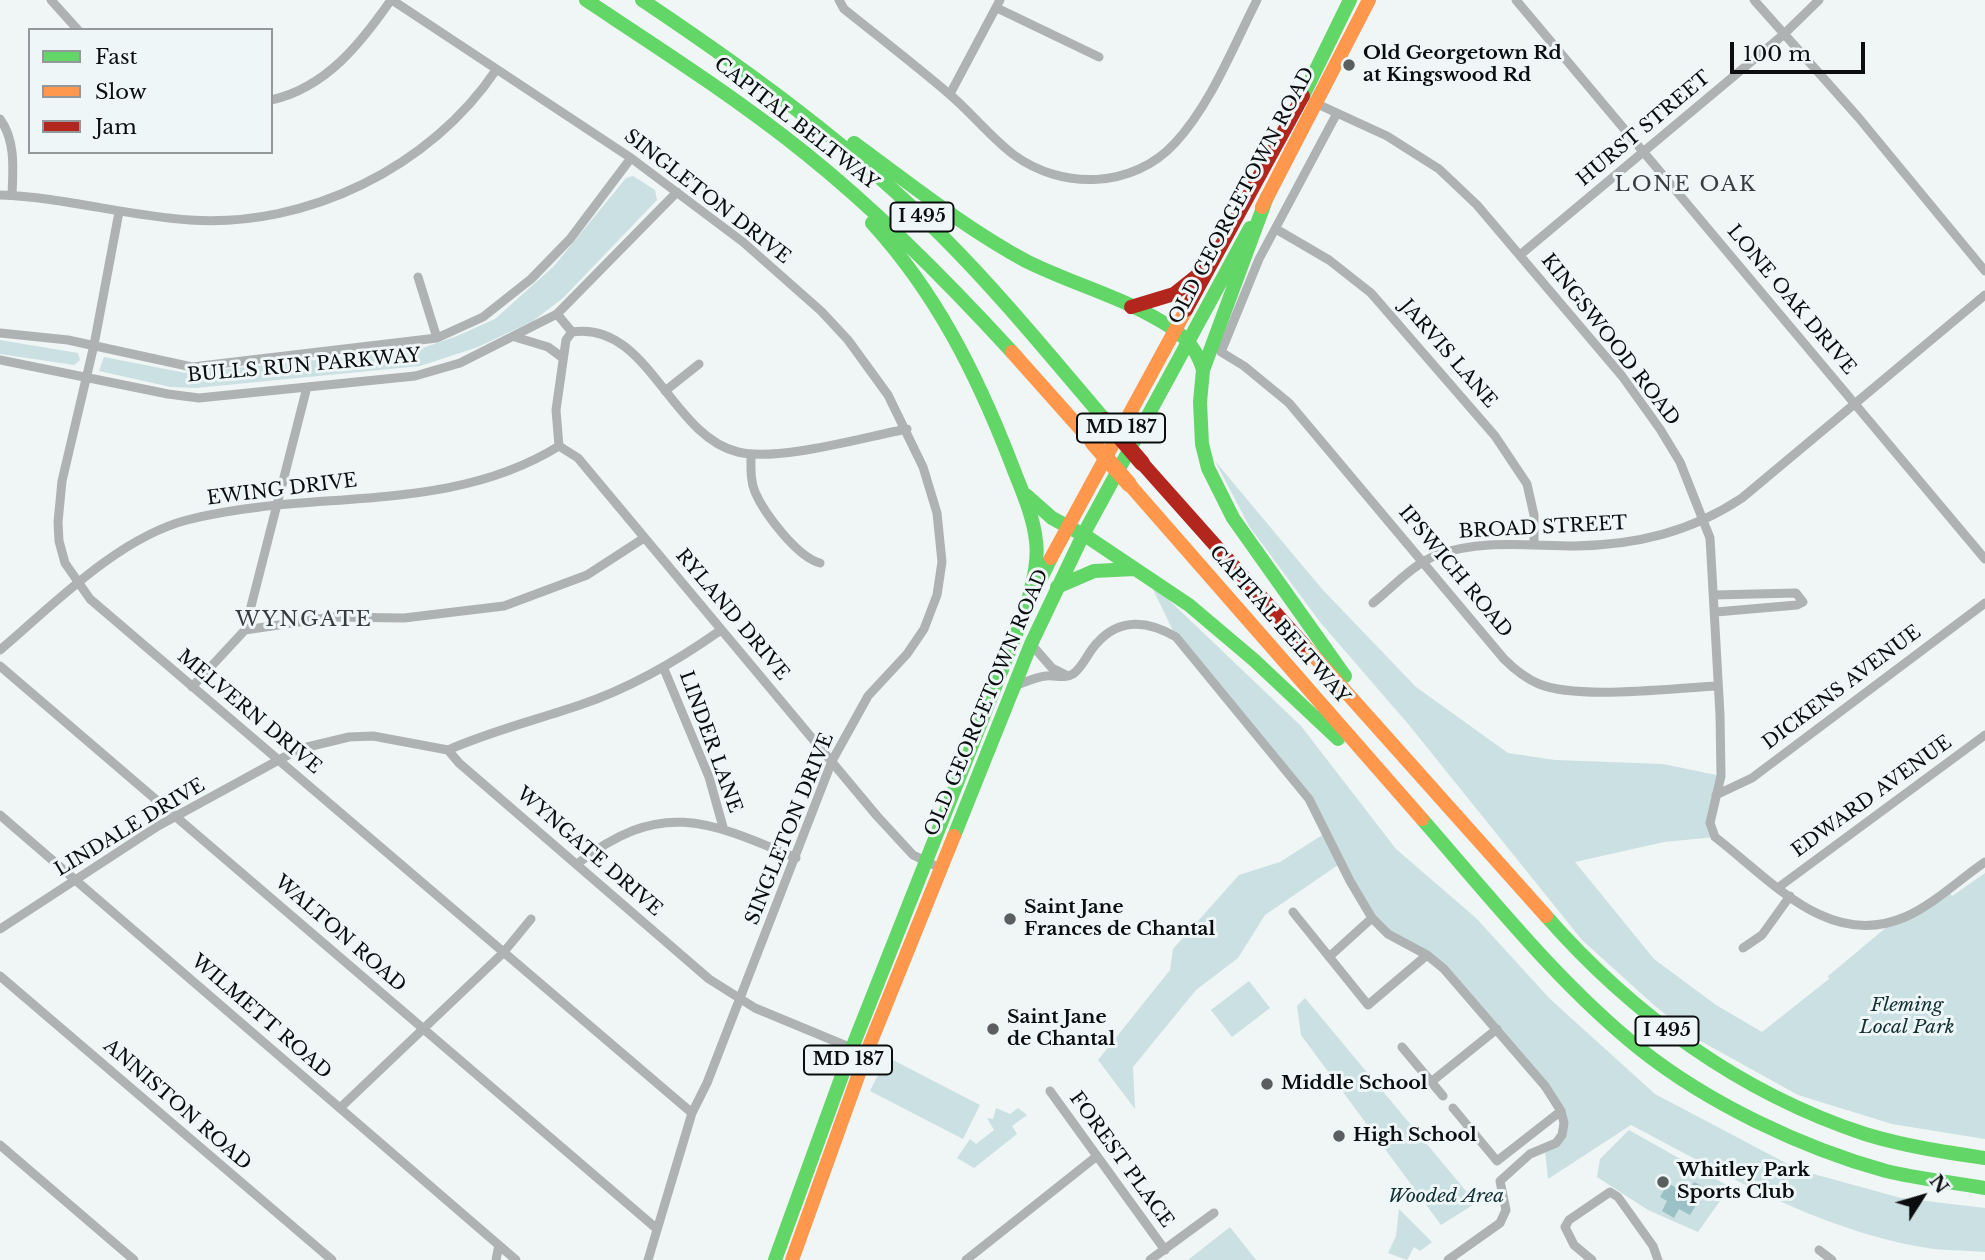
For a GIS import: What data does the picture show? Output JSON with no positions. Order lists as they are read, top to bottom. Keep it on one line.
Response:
{"streets":{"main road":["CAPITAL BELTWAY","OLD GEORGETOWN ROAD","I 495","MD 187"],"street":["HURST STREET","SINGLETON DRIVE","LONE OAK DRIVE","KINGSWOOD ROAD","JARVIS LANE","BULLS RUN PARKWAY","EWING DRIVE","BROAD STREET","IPSWICH ROAD","RYLAND DRIVE","DICKENS AVENUE","MELVERN DRIVE","LINDER LANE","EDWARD AVENUE","LINDALE DRIVE","WYNGATE DRIVE","WALTON ROAD","WILMETT ROAD","ANNISTON ROAD","FOREST PLACE"]},"crossings":[["HURST STREET","LONE OAK DRIVE"],["HURST STREET","KINGSWOOD ROAD"],["OLD GEORGETOWN ROAD","KINGSWOOD ROAD"],["OLD GEORGETOWN ROAD","RYLAND DRIVE"],["OLD GEORGETOWN ROAD","WYNGATE DRIVE"],["SINGLETON DRIVE","BULLS RUN PARKWAY"],["SINGLETON DRIVE","RYLAND DRIVE"],["SINGLETON DRIVE","MELVERN DRIVE"],["SINGLETON DRIVE","WYNGATE DRIVE"],["SINGLETON DRIVE","WALTON ROAD"],["LONE OAK DRIVE","BROAD STREET"],["KINGSWOOD ROAD","BROAD STREET"],["KINGSWOOD ROAD","IPSWICH ROAD"],["KINGSWOOD ROAD","DICKENS AVENUE"],["KINGSWOOD ROAD","EDWARD AVENUE"],["JARVIS LANE","BROAD STREET"],["JARVIS LANE","IPSWICH ROAD"],["BULLS RUN PARKWAY","MELVERN DRIVE"],["EWING DRIVE","RYLAND DRIVE"],["EWING DRIVE","MELVERN DRIVE"],["BROAD STREET","IPSWICH ROAD"],["MELVERN DRIVE","LINDALE DRIVE"],["LINDALE DRIVE","WALTON ROAD"],["LINDALE DRIVE","WILMETT ROAD"]],"districts":["LONE OAK","WYNGATE"],"parks":["Fleming Local Park","Wooded Area"],"places":["Old Georgetown Rd at Kingswood Rd","Saint Jane Frances de Chantal","Saint Jane de Chantal","Middle School","High School","Whitley Park Sports Club"],"legend":["Fast","Slow","Jam"],"scale_bar":"100 m","north":"top right"}
